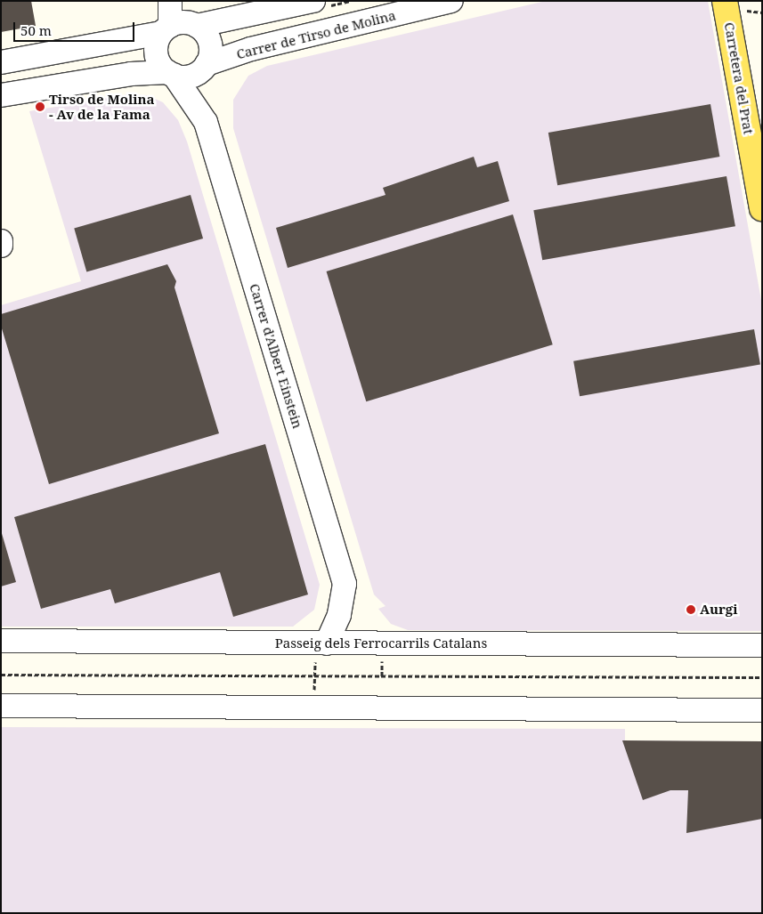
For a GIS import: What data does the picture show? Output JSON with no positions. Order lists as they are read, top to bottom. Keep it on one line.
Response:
{"streets":{"main road":["Carretera del Prat"],"street":["Carrer de Tirso de Molina","Carrer d'Albert Einstein","Passeig dels Ferrocarrils Catalans"]},"crossings":[["Carrer de Tirso de Molina","Carrer d'Albert Einstein"],["Carrer d'Albert Einstein","Passeig dels Ferrocarrils Catalans"]],"places":["Tirso de Molina - Av de la Fama","Aurgi"],"scale_bar":"50 m"}
